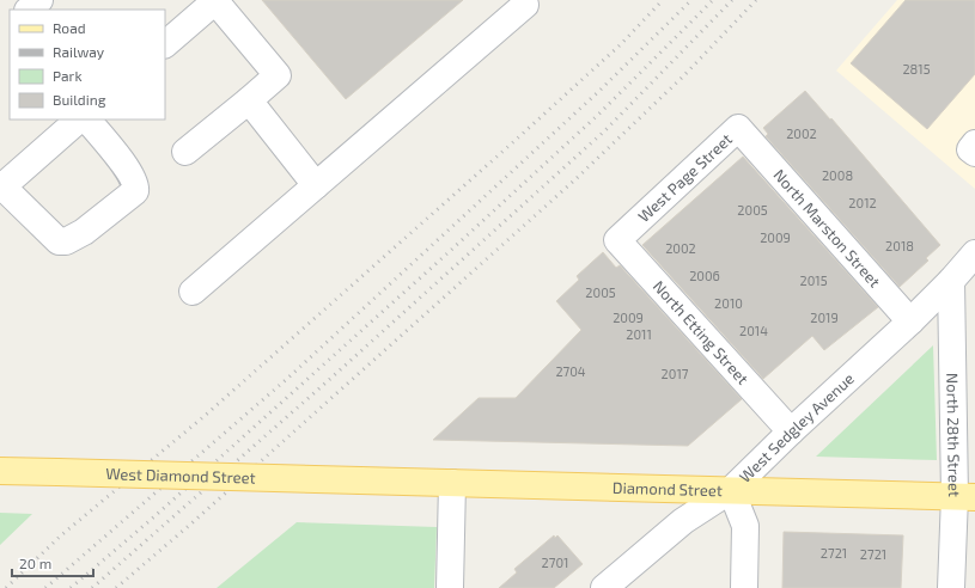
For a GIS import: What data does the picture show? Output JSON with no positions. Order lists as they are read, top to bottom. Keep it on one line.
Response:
{"streets":{"main road":["West Diamond Street","Diamond Street"],"street":["West Page Street","North Marston Street","North Etting Street","West Sedgley Avenue","North 28th Street"]},"crossings":[["West Page Street","North Marston Street"],["West Page Street","North Etting Street"],["North Marston Street","West Sedgley Avenue"],["North Etting Street","West Sedgley Avenue"],["West Sedgley Avenue","North 28th Street"],["West Sedgley Avenue","Diamond Street"],["North 28th Street","Diamond Street"],["West Diamond Street","Diamond Street"]],"house_numbers":["2815","2002","2008","2012","2005","2009","2018","2002","2006","2015","2005","2010","2009","2019","2014","2011","2704","2017","2721","2721","2701"],"legend":["Road","Railway","Park","Building"],"scale_bar":"20 m"}
